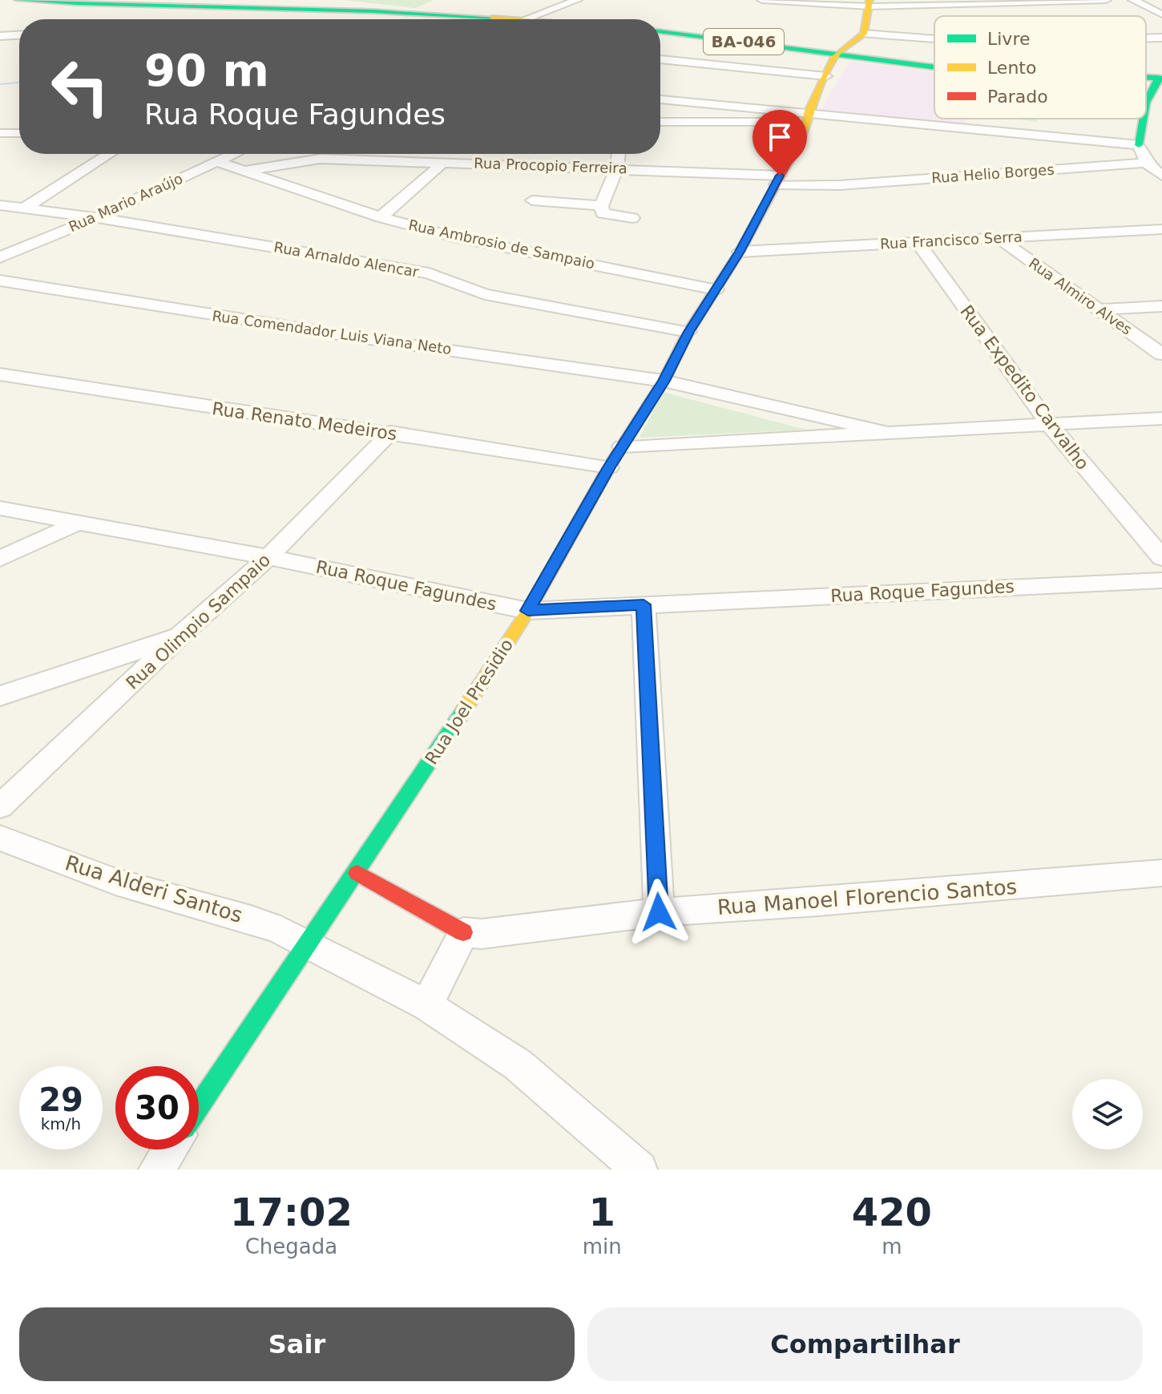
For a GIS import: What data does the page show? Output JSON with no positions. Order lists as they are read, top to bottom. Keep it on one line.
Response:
{"streets":{"street":["BA-046","Rua Procopio Ferreira","Rua Helio Borges","Rua Mario Araújo","Rua Francisco Serra","Rua Ambrosio de Sampaio","Rua Arnaldo Alencar","Rua Almiro Alves","Rua Comendador Luis Viana Neto","Rua Expedito Carvalho","Rua Renato Medeiros","Rua Roque Fagundes","Rua Olimpio Sampaio","Rua Joel Presidio","Rua Alderi Santos","Rua Manoel Florencio Santos"]},"crossings":[["BA-046","Rua Joel Presidio"],["Rua Procopio Ferreira","Rua Helio Borges"],["Rua Procopio Ferreira","Rua Ambrosio de Sampaio"],["Rua Procopio Ferreira","Rua Joel Presidio"],["Rua Helio Borges","Rua Joel Presidio"],["Rua Mario Araújo","Rua Ambrosio de Sampaio"],["Rua Mario Araújo","Rua Arnaldo Alencar"],["Rua Francisco Serra","Rua Almiro Alves"],["Rua Francisco Serra","Rua Expedito Carvalho"],["Rua Francisco Serra","Rua Joel Presidio"],["Rua Ambrosio de Sampaio","Rua Joel Presidio"],["Rua Arnaldo Alencar","Rua Joel Presidio"],["Rua Comendador Luis Viana Neto","Rua Joel Presidio"],["Rua Renato Medeiros","Rua Olimpio Sampaio"],["Rua Renato Medeiros","Rua Joel Presidio"],["Rua Roque Fagundes","Rua Olimpio Sampaio"],["Rua Roque Fagundes","Rua Joel Presidio"],["Rua Joel Presidio","Rua Alderi Santos"],["Rua Joel Presidio","Rua Manoel Florencio Santos"]],"legend":["Livre","Lento","Parado"],"page":{"turn":["90 m","Rua Roque Fagundes"],"speed":"29 km/h","limit":"30","eta":["17:02","Chegada","1","min","420","m"],"buttons":["Sair","Compartilhar"]}}
